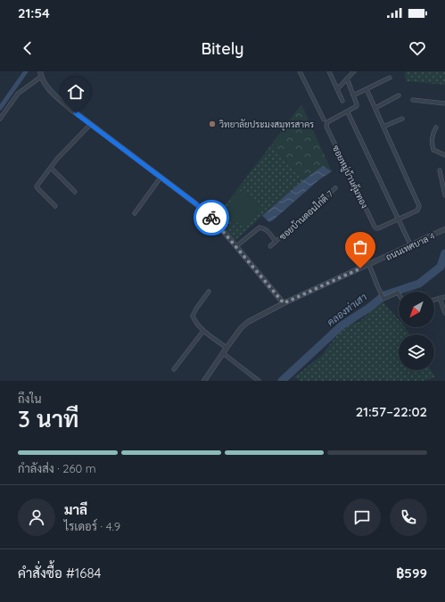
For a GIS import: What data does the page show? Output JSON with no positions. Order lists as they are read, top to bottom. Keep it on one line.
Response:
{"streets":{"street":["ซอยหมู่บ้านคุ้มทอง","ซอยบ้านดอนไก่ดี 7","ถนนเทศบาล 4"]},"water":["คลองท่าเสา"],"places":["วิทยาลัยประมงสมุทรสาคร"],"north":"bottom left","page":{"status":"21:54","header":"Bitely","heading":["3 นาที","ถึงใน","21:57–22:02"],"panel":["มาลี","ไรเดอร์ · 4.9","คำสั่งซื้อ #1684","฿599"],"bar":"กำลังส่ง · 260 m"}}
